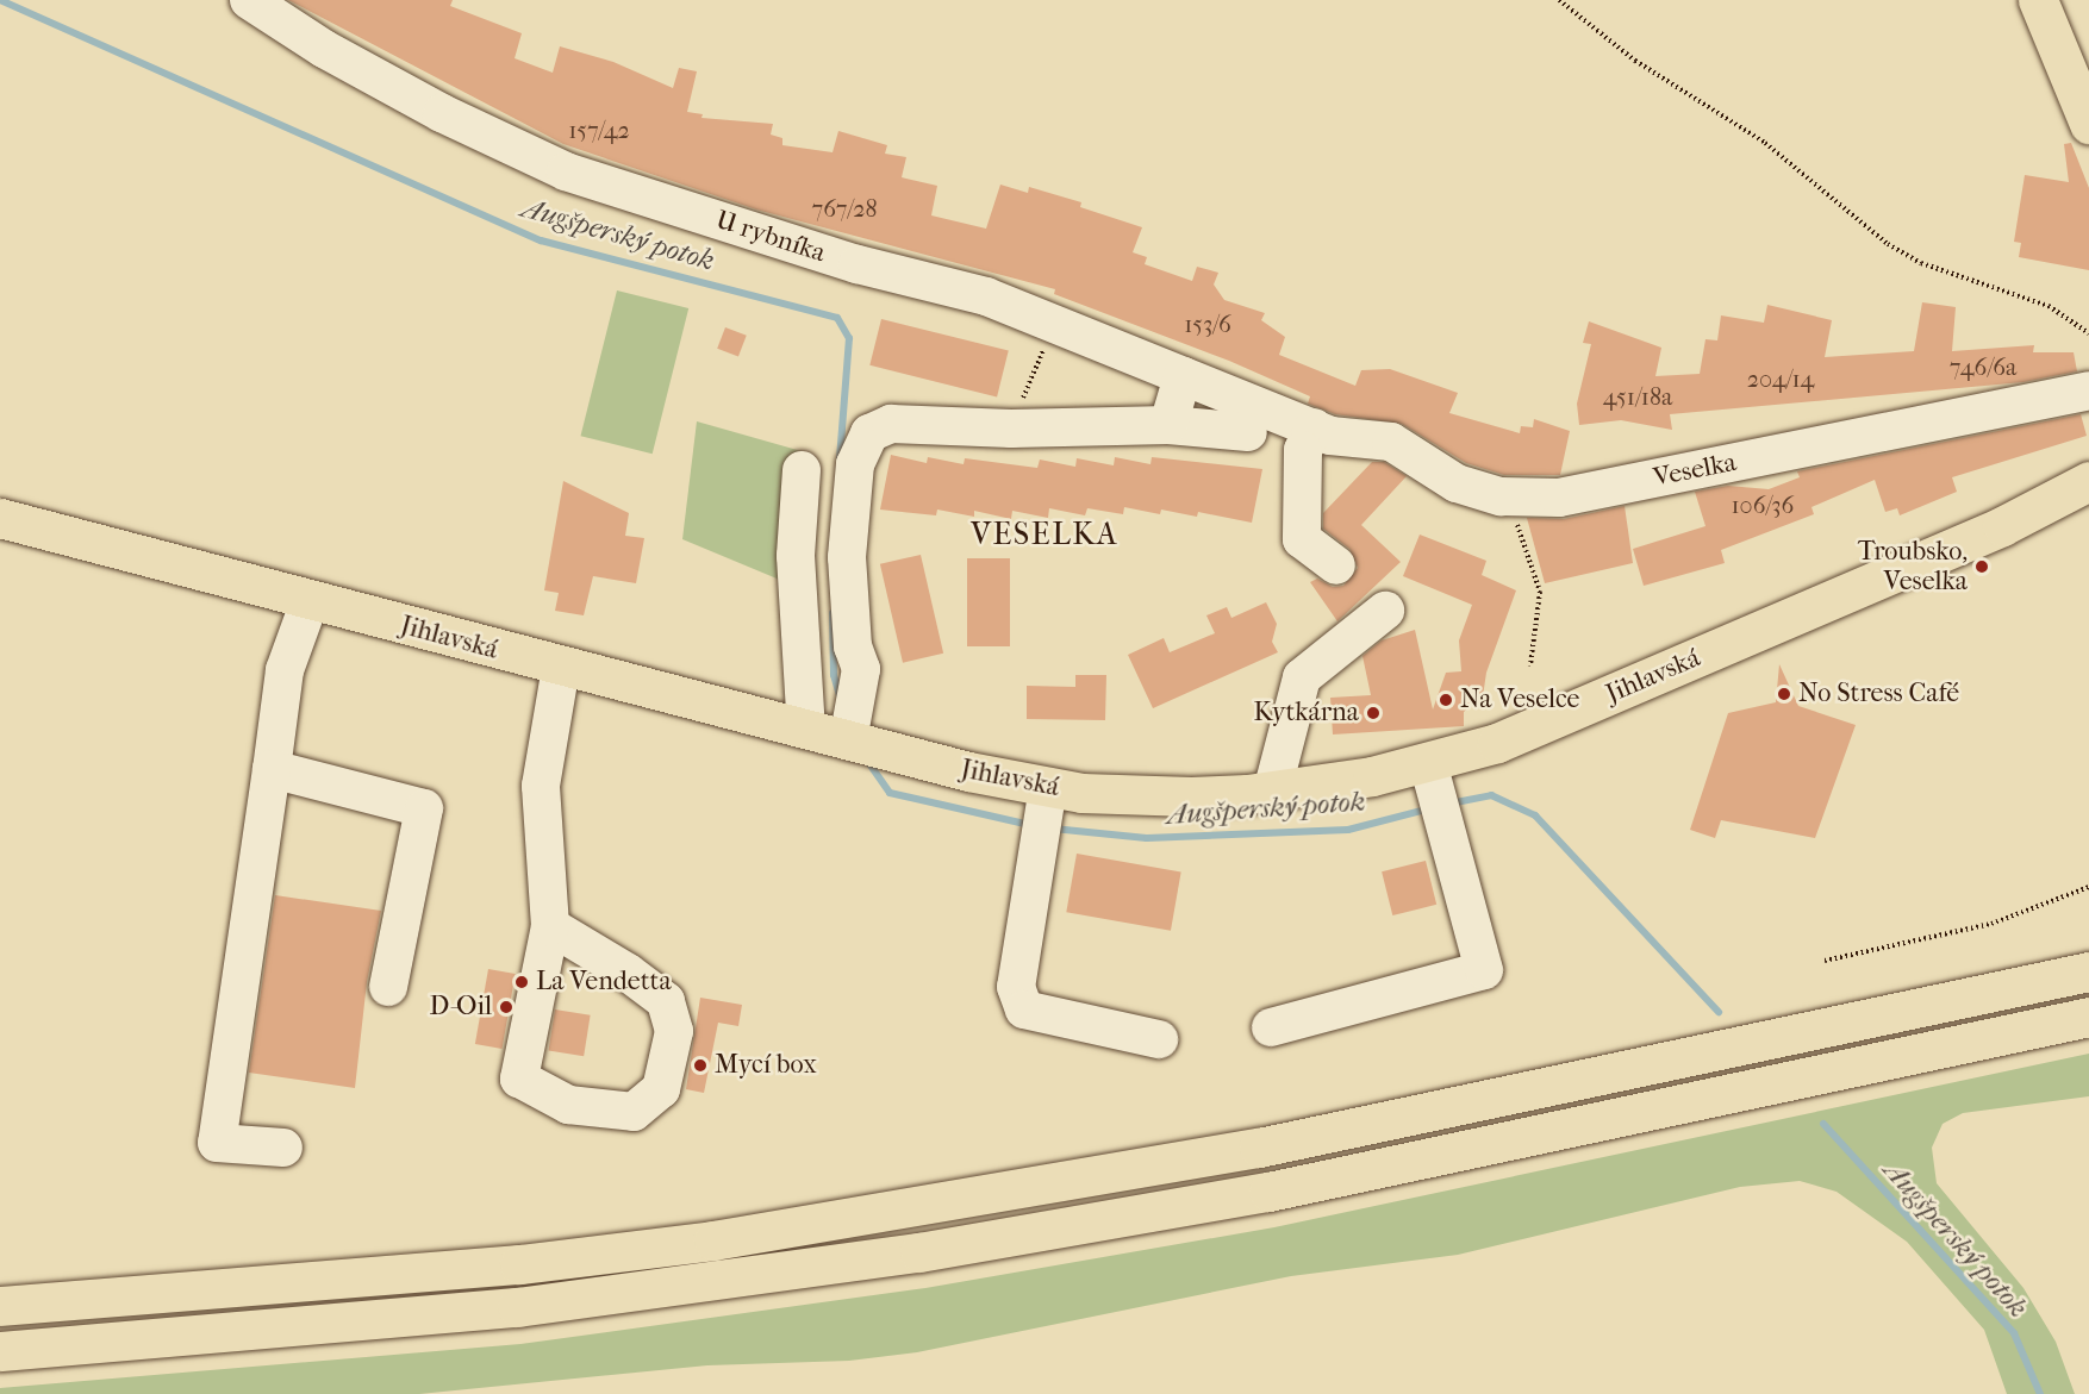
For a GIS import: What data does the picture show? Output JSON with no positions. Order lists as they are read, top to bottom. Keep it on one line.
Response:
{"streets":{"main road":["Jihlavská"],"street":["U rybníka","Veselka"]},"crossings":[["U rybníka","Veselka"]],"districts":["VESELKA"],"water":["Augšperský potok"],"places":["Troubsko, Veselka","No Stress Café","Na Veselce","Kytkárna","La Vendetta","D-Oil","Mycí box"],"house_numbers":["157/42","767/28","153/6","746/6a","204/14","451/18a","106/36"]}
